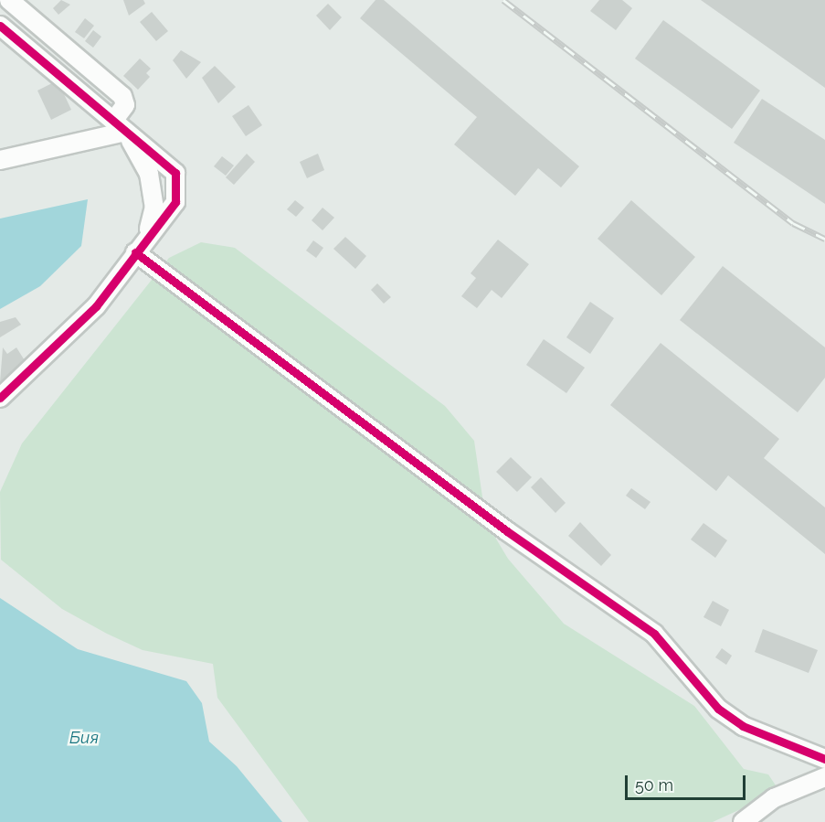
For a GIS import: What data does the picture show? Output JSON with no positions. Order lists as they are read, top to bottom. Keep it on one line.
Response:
{"water":["Бия"],"scale_bar":"50 m"}
